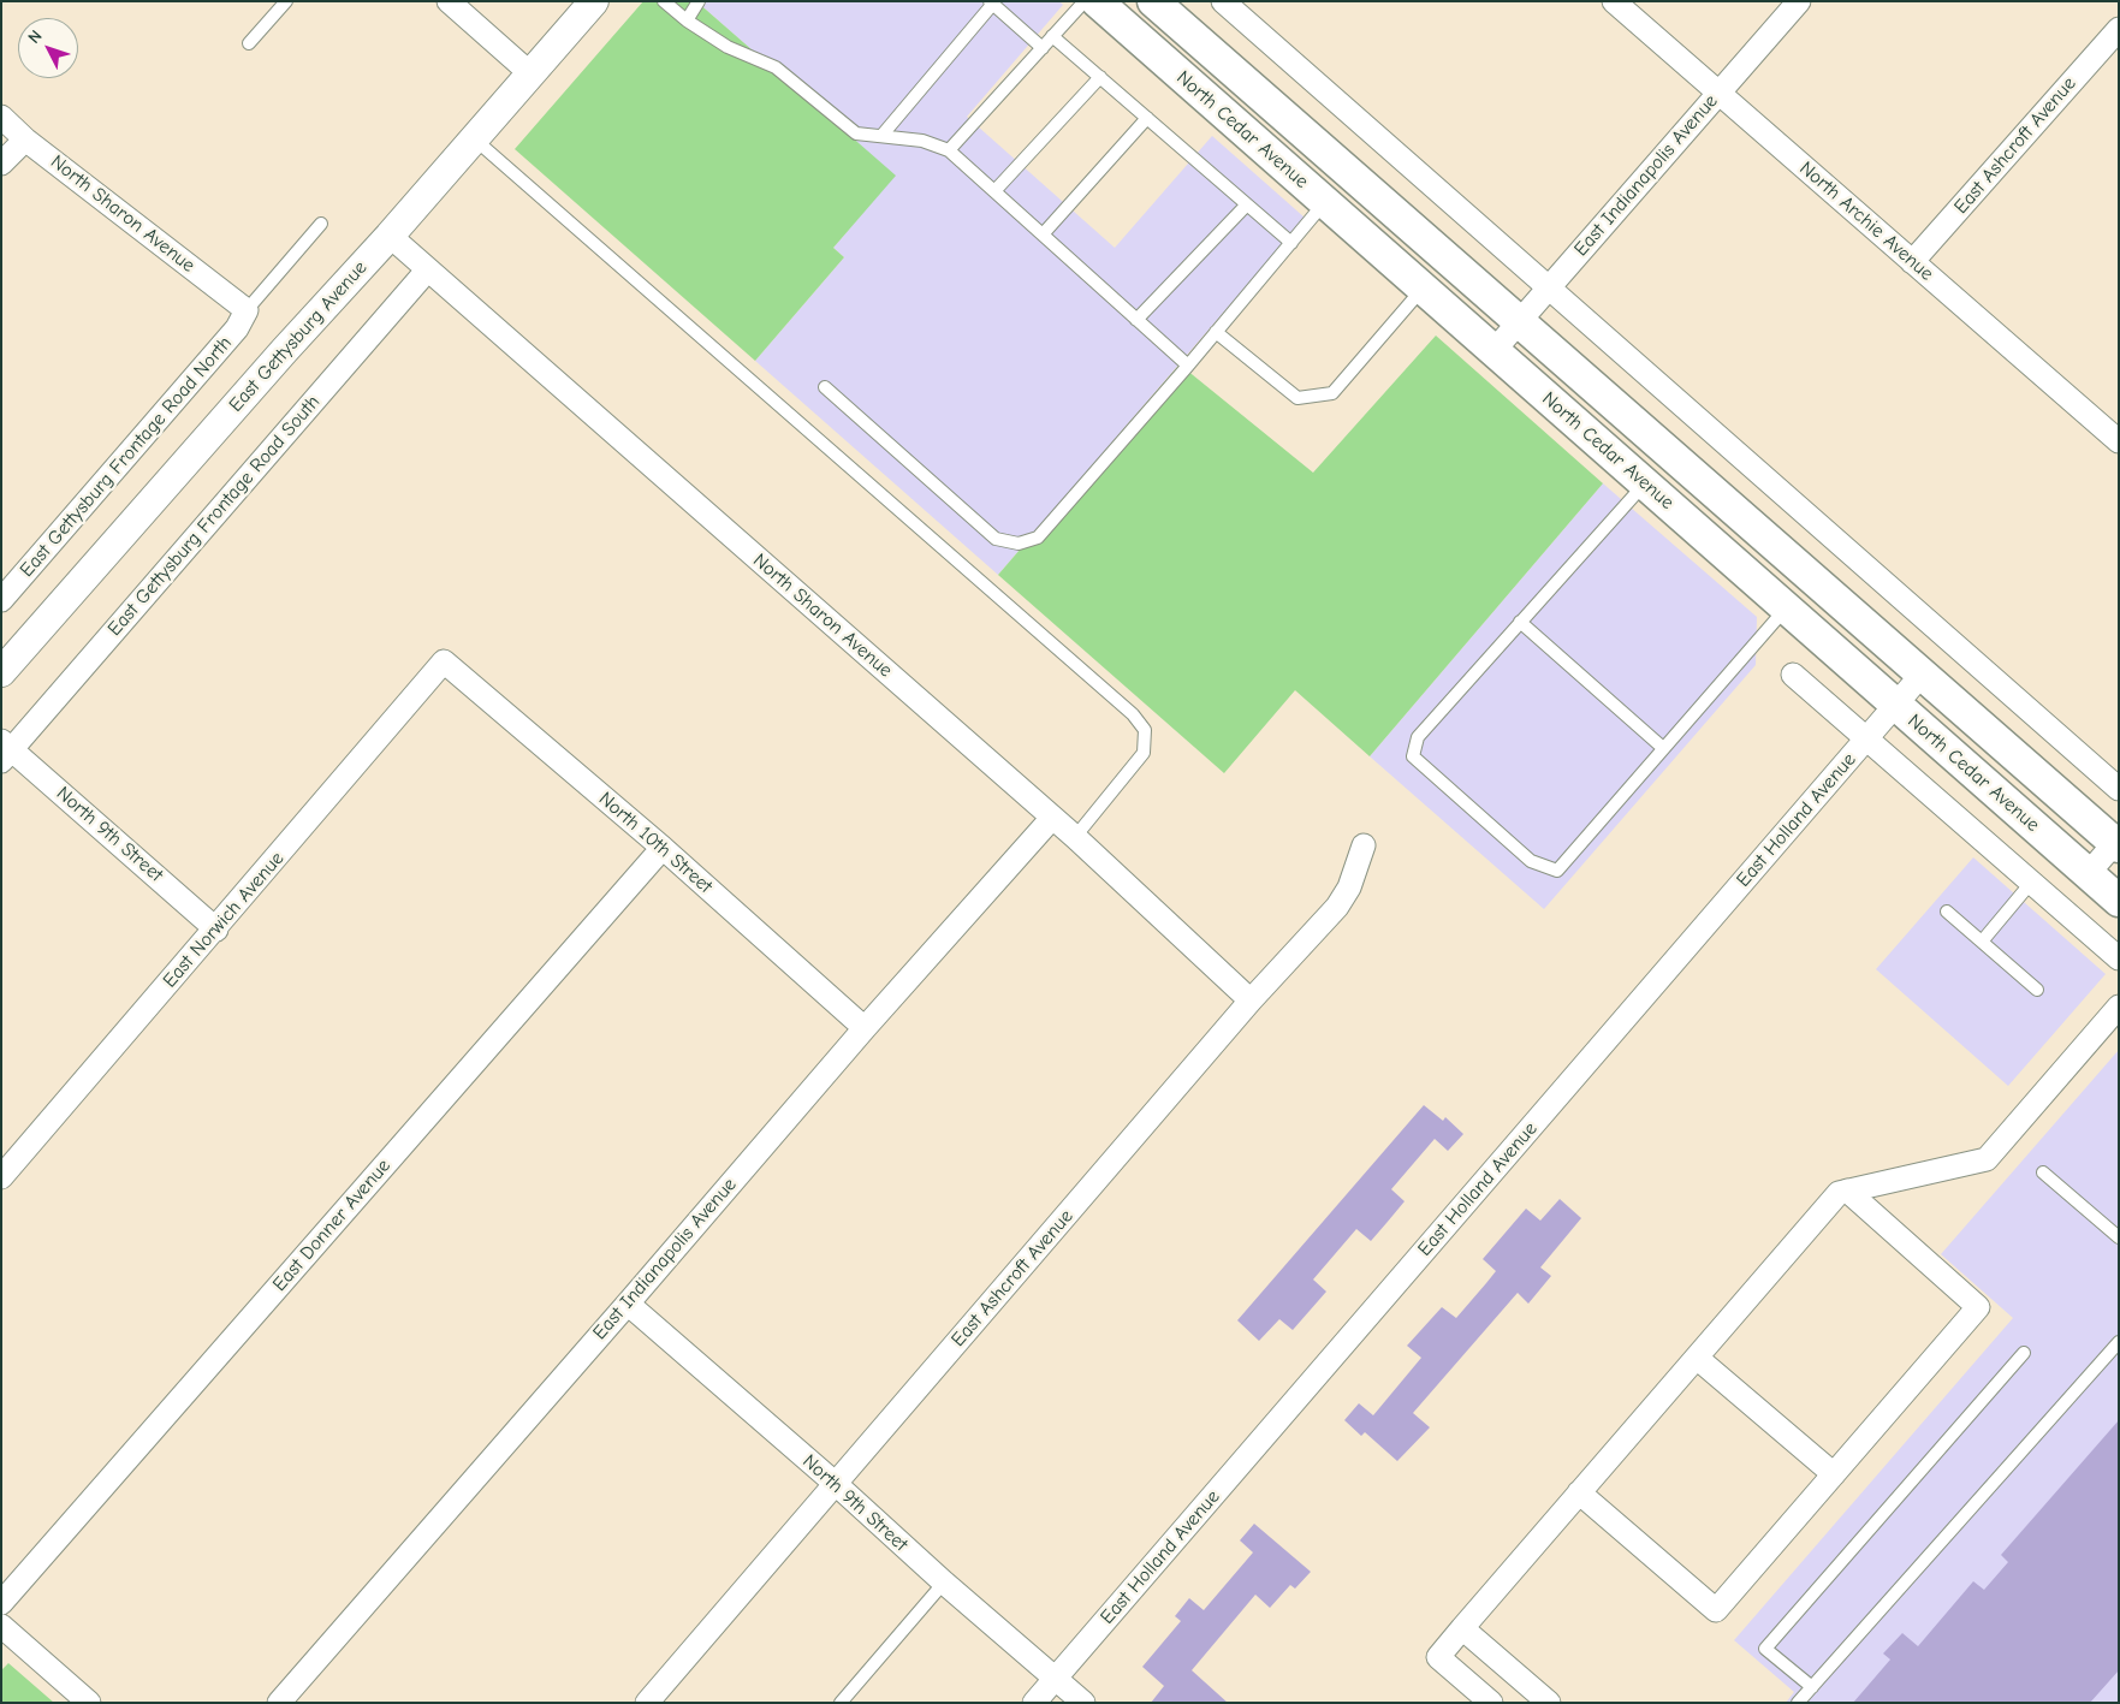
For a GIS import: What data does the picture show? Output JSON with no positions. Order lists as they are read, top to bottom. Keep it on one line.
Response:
{"streets":{"main road":["North Cedar Avenue"],"street":["East Ashcroft Avenue","East Indianapolis Avenue","North Sharon Avenue","North Archie Avenue","East Gettysburg Avenue","East Gettysburg Frontage Road North","East Gettysburg Frontage Road South","East Holland Avenue","North 9th Street","North 10th Street","East Norwich Avenue","East Donner Avenue"]},"crossings":[["North Cedar Avenue","East Indianapolis Avenue"],["North Cedar Avenue","East Holland Avenue"],["East Ashcroft Avenue","North Sharon Avenue"],["East Ashcroft Avenue","North Archie Avenue"],["East Ashcroft Avenue","North 9th Street"],["East Indianapolis Avenue","North Sharon Avenue"],["East Indianapolis Avenue","North Archie Avenue"],["East Indianapolis Avenue","North 9th Street"],["East Indianapolis Avenue","North 10th Street"],["North Sharon Avenue","East Gettysburg Avenue"],["North Sharon Avenue","East Gettysburg Frontage Road North"],["North Sharon Avenue","East Gettysburg Frontage Road South"],["East Gettysburg Frontage Road South","North 9th Street"],["East Holland Avenue","North 9th Street"],["North 9th Street","East Norwich Avenue"],["North 10th Street","East Norwich Avenue"],["North 10th Street","East Donner Avenue"]],"north":"top left"}
